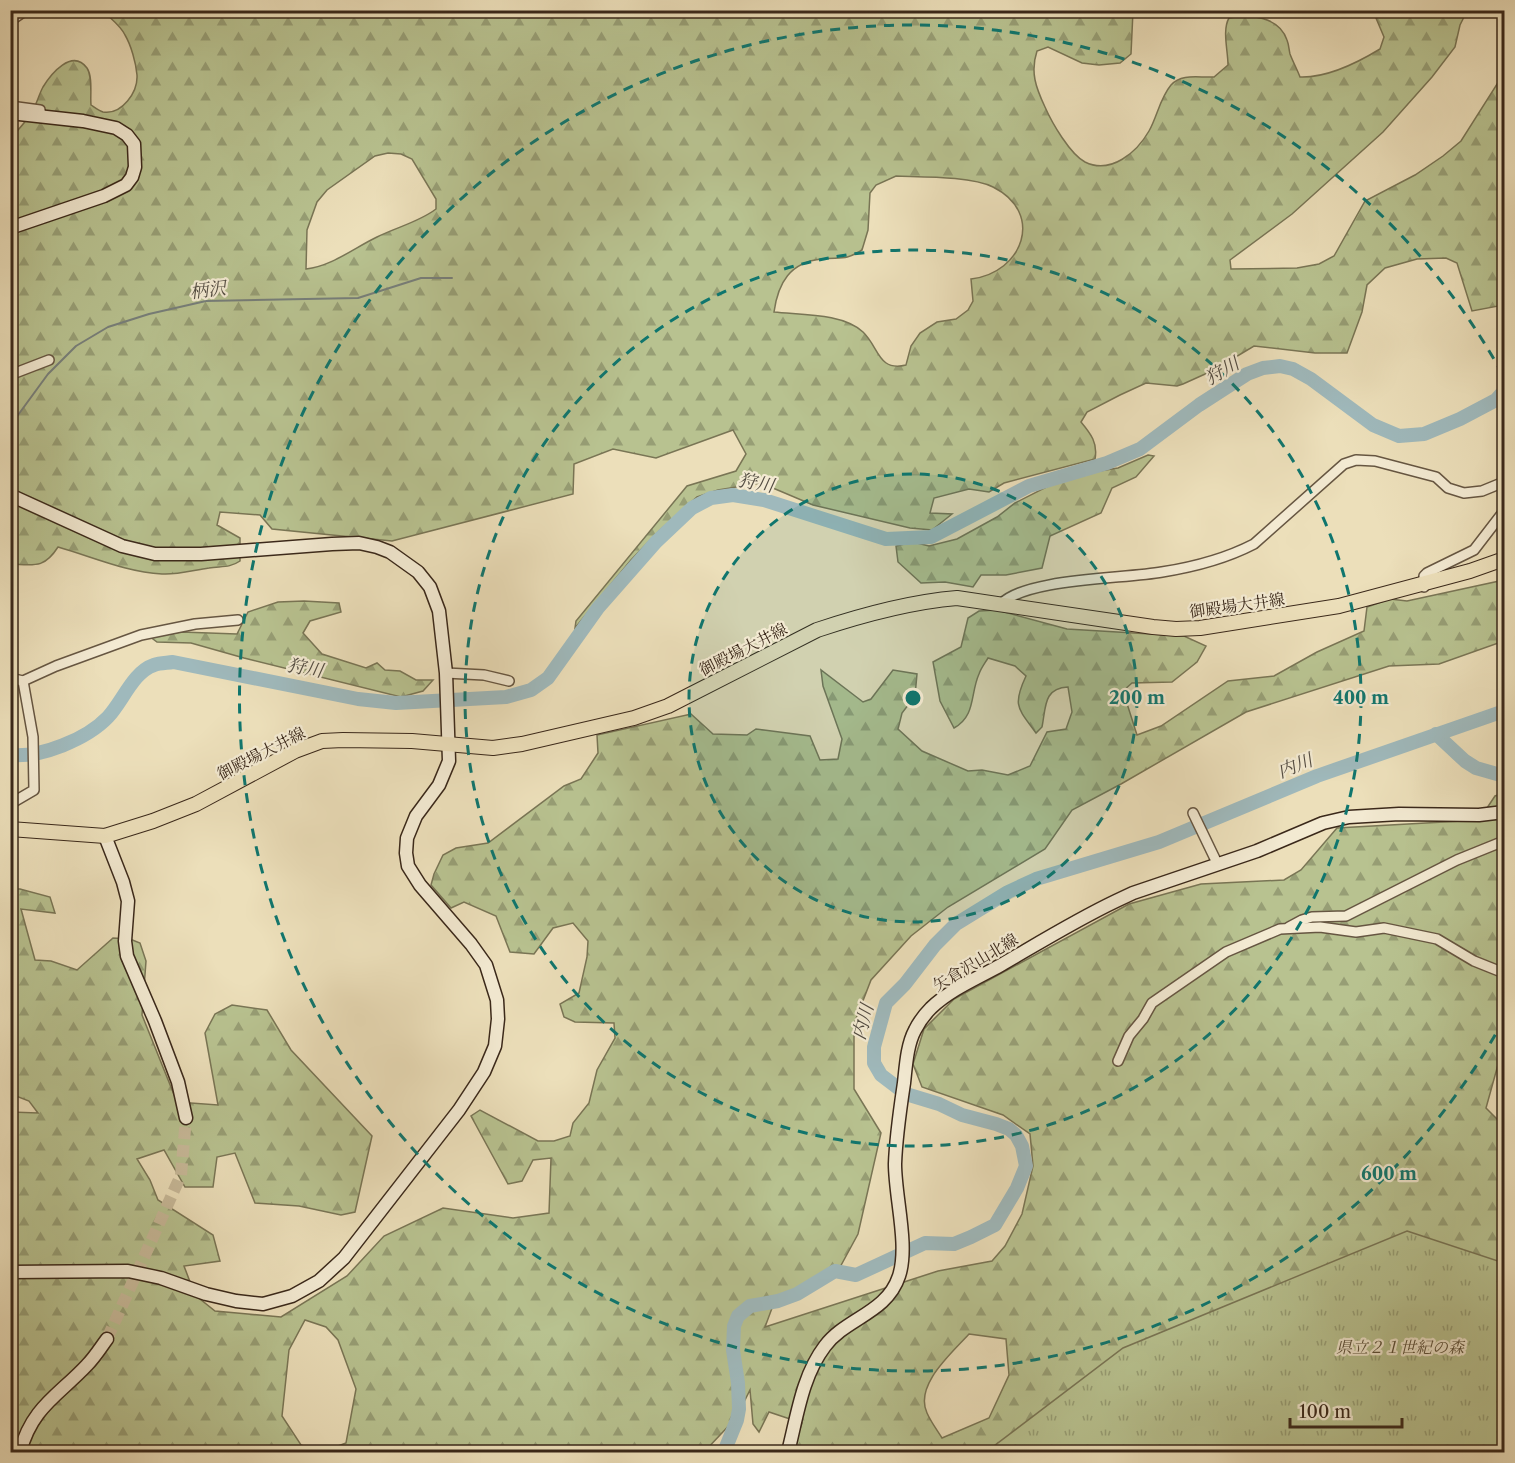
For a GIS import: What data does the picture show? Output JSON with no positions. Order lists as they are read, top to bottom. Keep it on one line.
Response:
{"streets":{"main road":["御殿場大井線"],"street":["矢倉沢山北線"]},"water":["柄沢","狩川","内川"],"parks":["県立２１世紀の森"],"scale_bar":"100 m","rings":["200 m","400 m","600 m"]}
